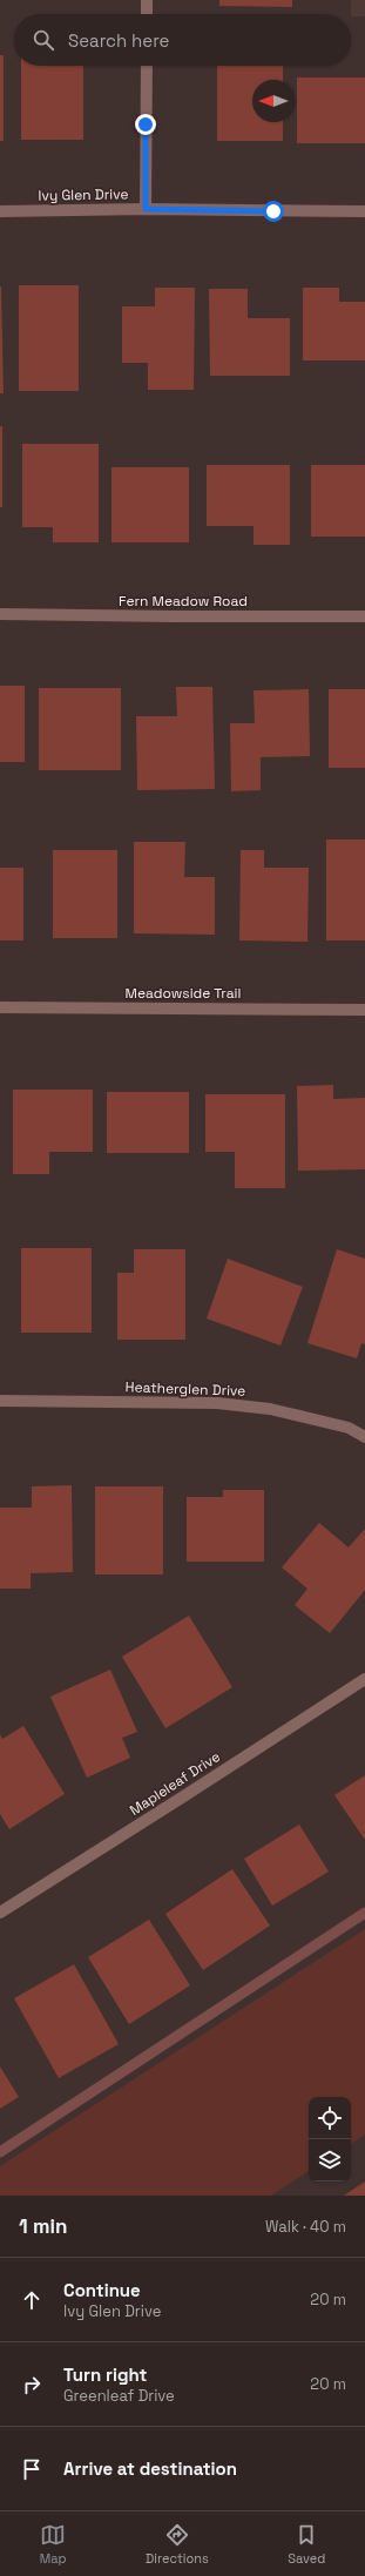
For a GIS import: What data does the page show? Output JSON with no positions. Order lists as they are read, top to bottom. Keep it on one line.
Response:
{"streets":{"street":["Ivy Glen Drive","Fern Meadow Road","Meadowside Trail","Heatherglen Drive","Mapleleaf Drive"]},"north":"left","page":{"search":"Search here","heading":["1 min","Walk · 40 m"],"list":[["Continue","Ivy Glen Drive","20 m"],["Turn right","Greenleaf Drive","20 m"],"Arrive at destination"],"nav":["Map","Directions","Saved"]}}
